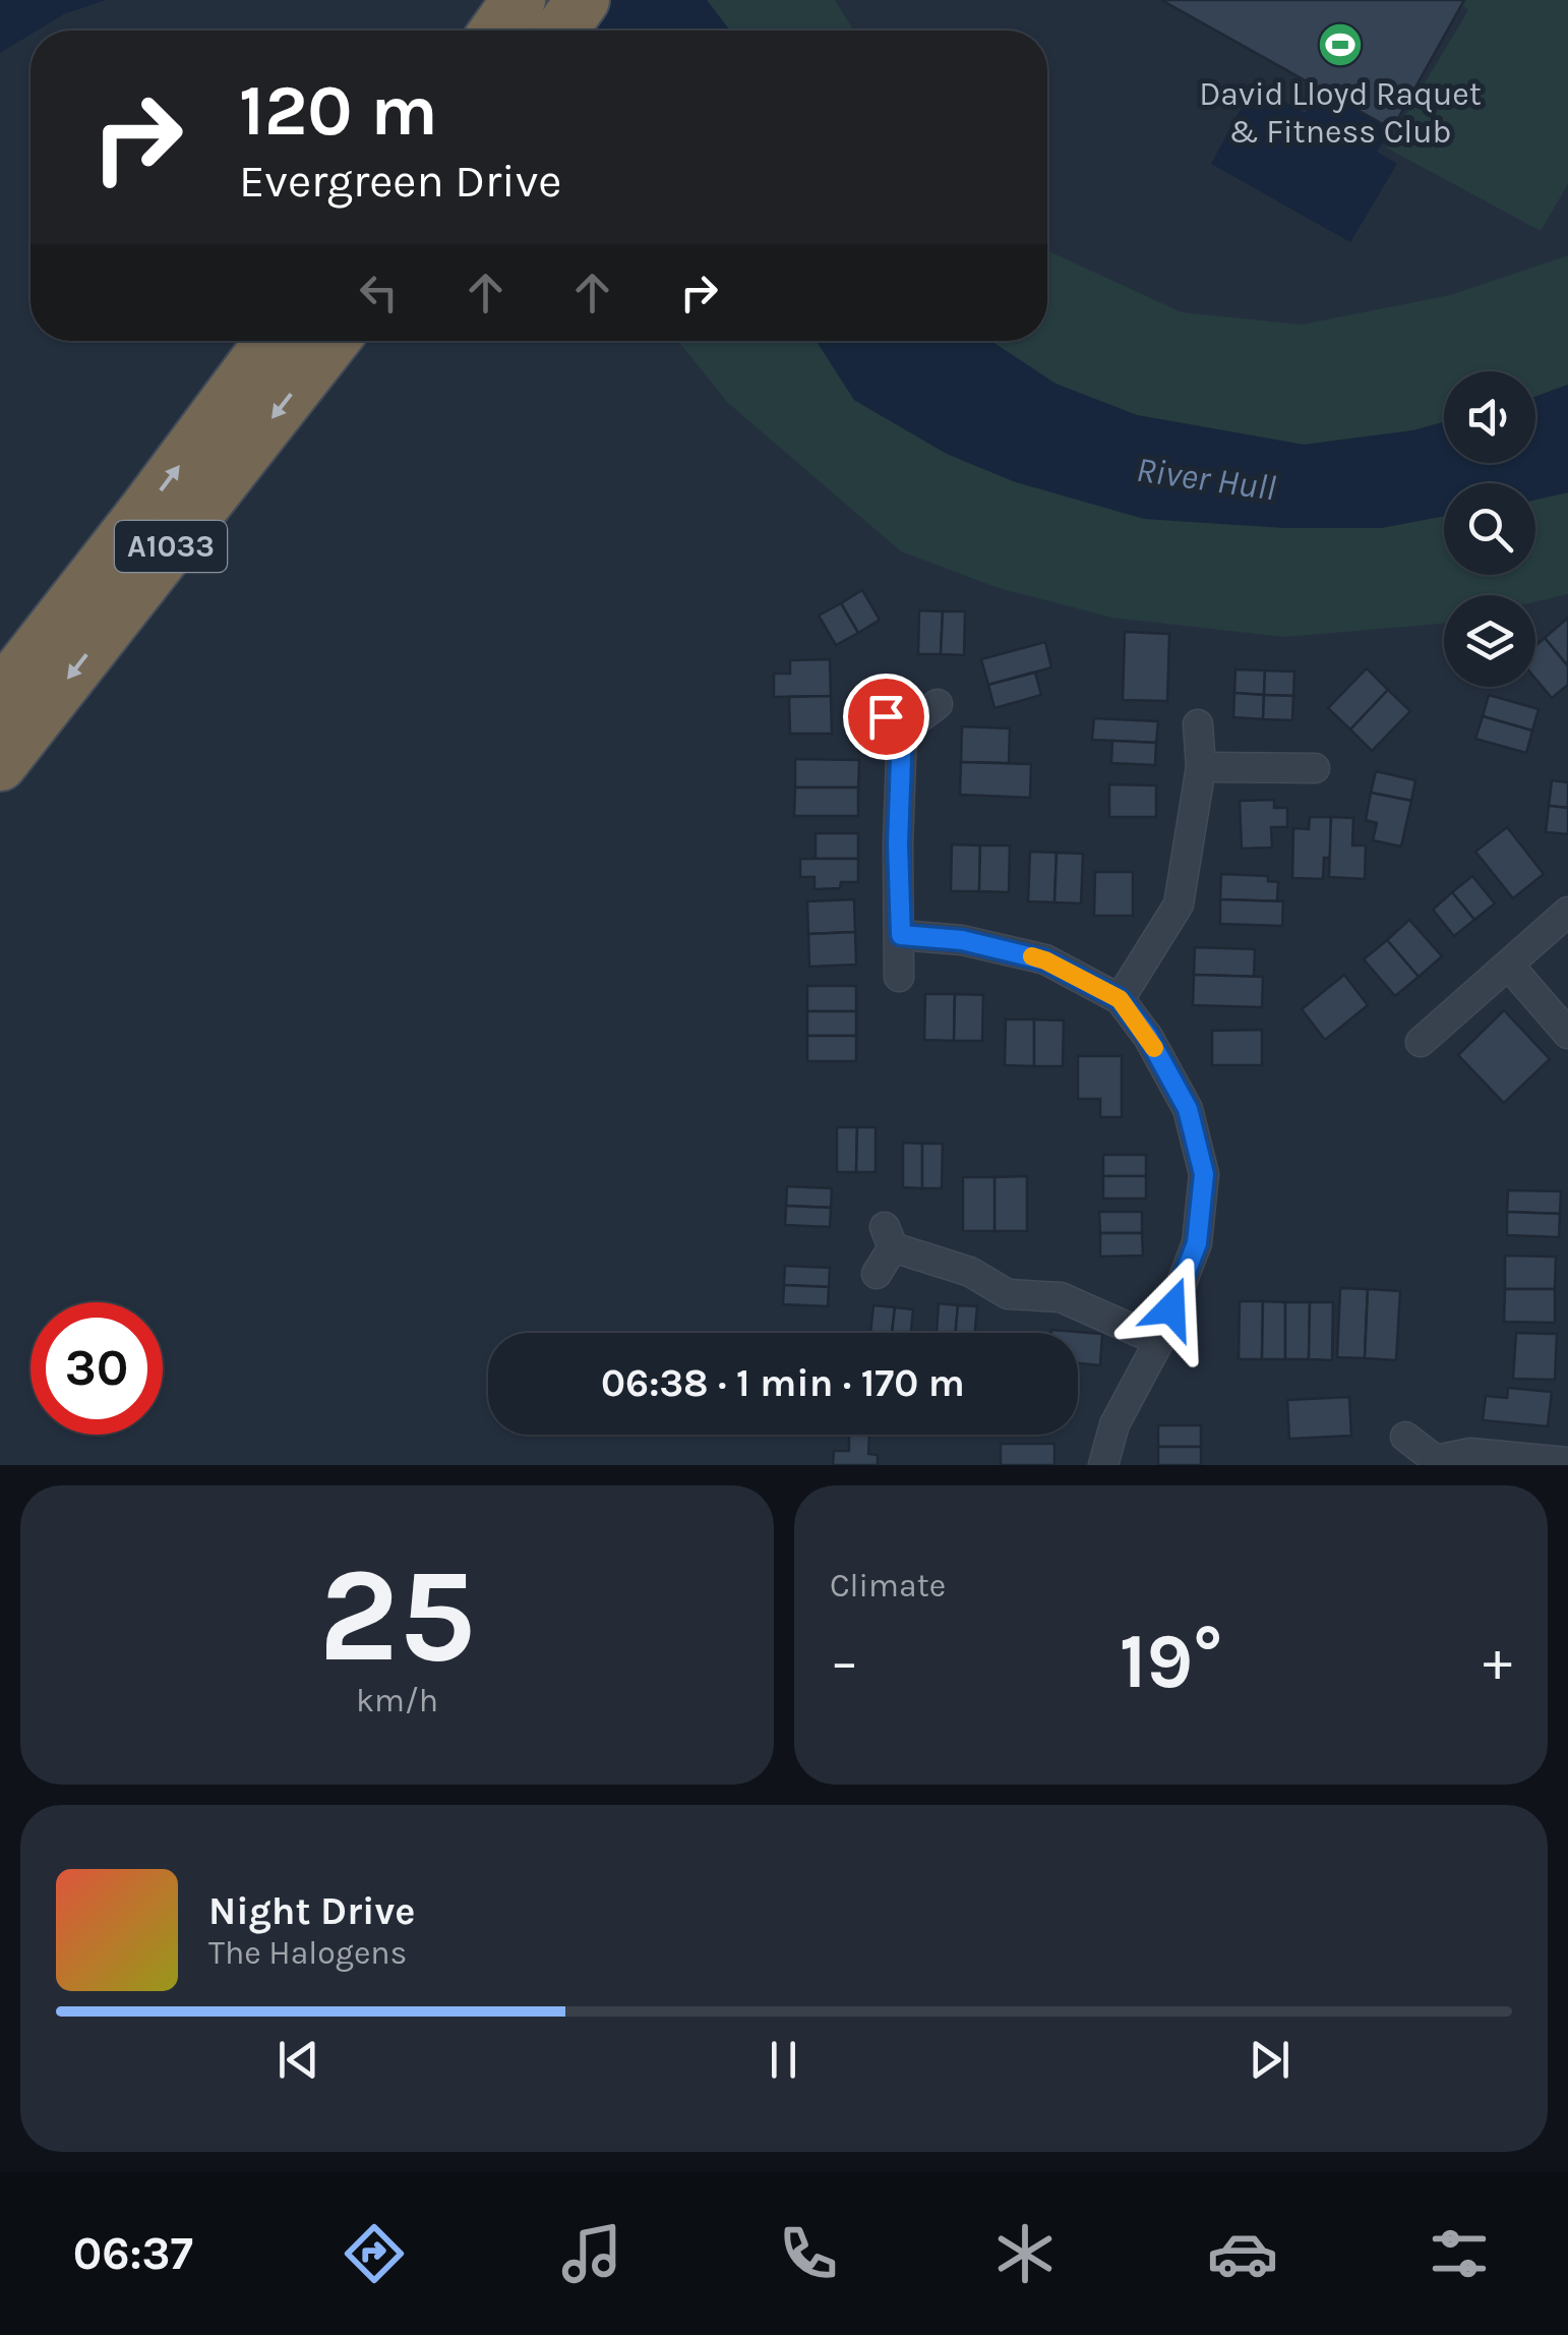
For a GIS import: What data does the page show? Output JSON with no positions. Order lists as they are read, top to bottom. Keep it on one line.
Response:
{"streets":{"highway":["A1033"]},"water":["River Hull"],"places":{"sports":["David Lloyd Raquet & Fitness Club"]},"page":{"turn":["120 m","Evergreen Drive"],"limit":"30","trip":"06:38 · 1 min · 170 m","tile":[["25","km/h"],"Climate"],"heat":["−","19°","+"],"song":["Night Drive","The Halogens"],"tabs":"06:37"}}
